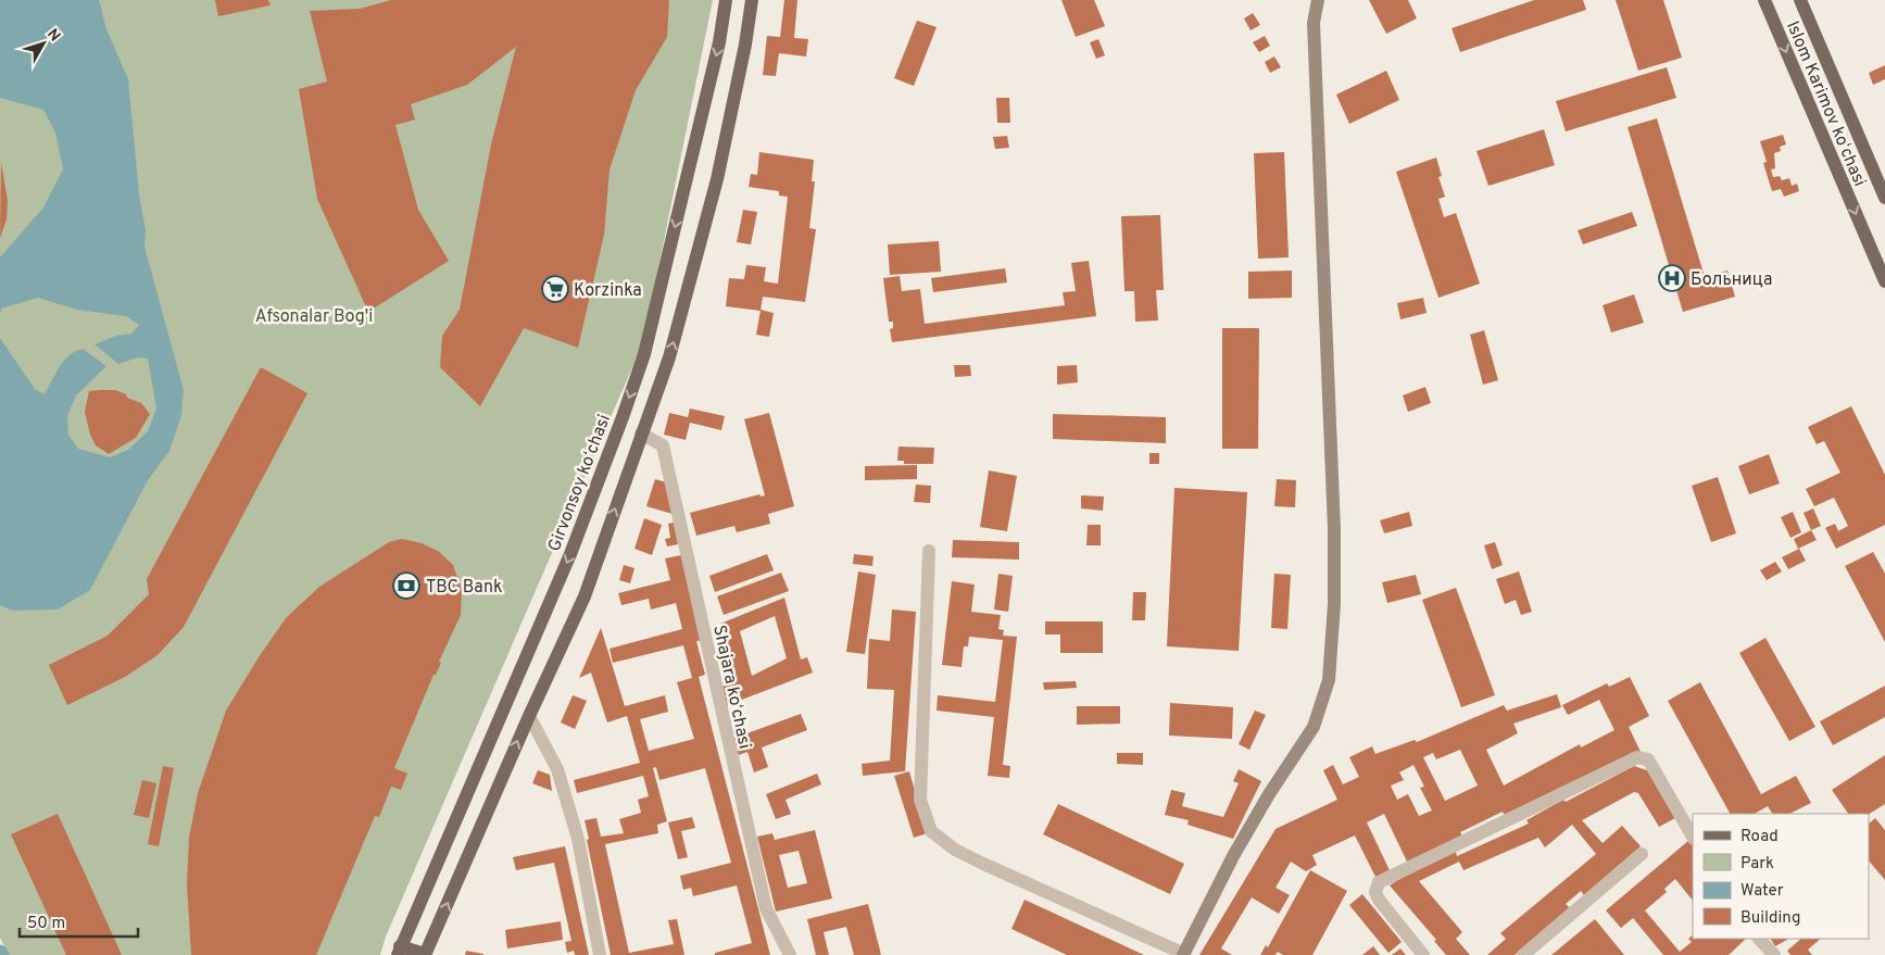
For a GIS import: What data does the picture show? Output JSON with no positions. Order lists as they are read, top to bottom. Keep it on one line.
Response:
{"streets":{"main road":["Islom Karimov koʻchasi","Girvonsoy koʻchasi"],"street":["Shajara koʻchasi"]},"parks":["Afsonalar Bog'i"],"places":{"hospital":["Больница"],"supermarket":["Korzinka"],"bank":["TBC Bank"]},"legend":["Road","Park","Water","Building"],"scale_bar":"50 m","north":"top right"}
